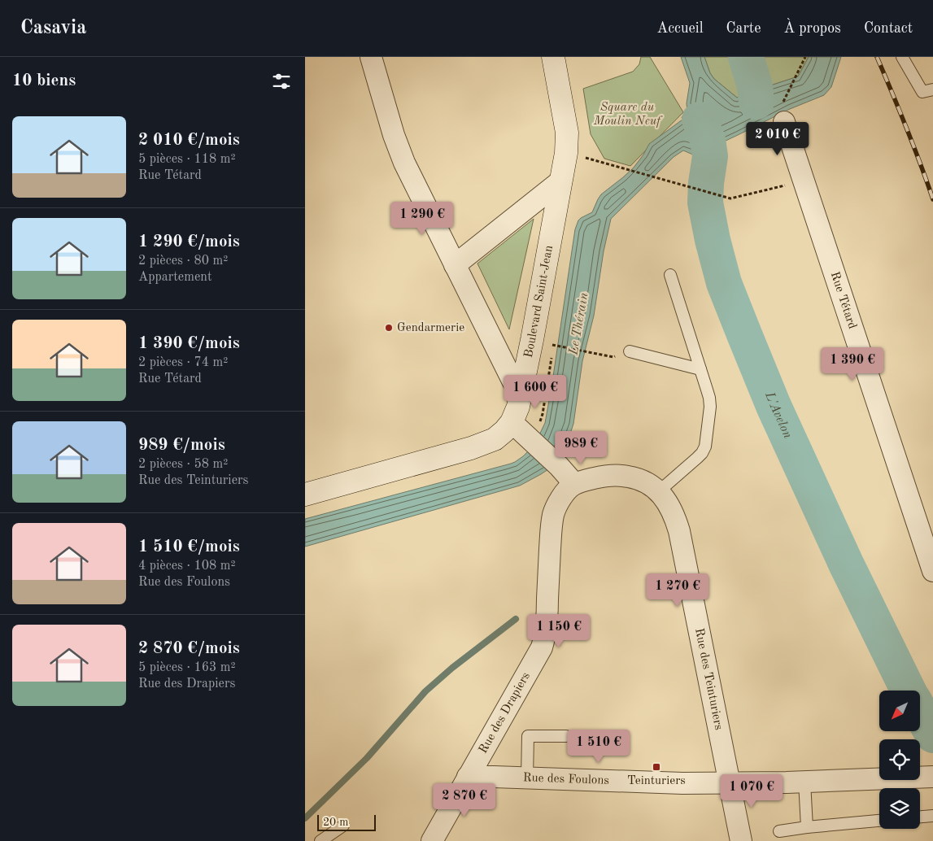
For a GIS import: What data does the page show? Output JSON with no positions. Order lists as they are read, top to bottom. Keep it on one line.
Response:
{"streets":{"main road":["Boulevard Saint-Jean"],"street":["Rue Tétard","Rue des Teinturiers","Rue des Drapiers","Rue des Foulons"]},"crossings":[["Rue des Teinturiers","Rue des Drapiers"],["Rue des Teinturiers","Rue des Foulons"],["Rue des Drapiers","Rue des Foulons"]],"water":["Le Thérain","L'Avelon"],"parks":["Square du Moulin Neuf"],"places":{"other":["Gendarmerie"],"transit":["Teinturiers"]},"scale_bar":"20 m","north":"bottom left","page":{"header":"Casavia","nav":["Accueil","Carte","À propos","Contact"],"heading":"10 biens","list":[{"name":"2 010 €/mois","note":"5 pièces · 118 m² · Rue Tétard"},{"name":"1 290 €/mois","note":"2 pièces · 80 m² · Appartement"},{"name":"1 390 €/mois","note":"2 pièces · 74 m² · Rue Tétard"},{"name":"989 €/mois","note":"2 pièces · 58 m² · Rue des Teinturiers"},{"name":"1 510 €/mois","note":"4 pièces · 108 m² · Rue des Foulons"},{"name":"2 870 €/mois","note":"5 pièces · 163 m² · Rue des Drapiers"}],"price":["2 010 €","1 290 €","1 390 €","1 600 €","989 €","1 270 €","1 150 €","1 510 €","1 070 €","2 870 €"],"scale":"20 m"}}
